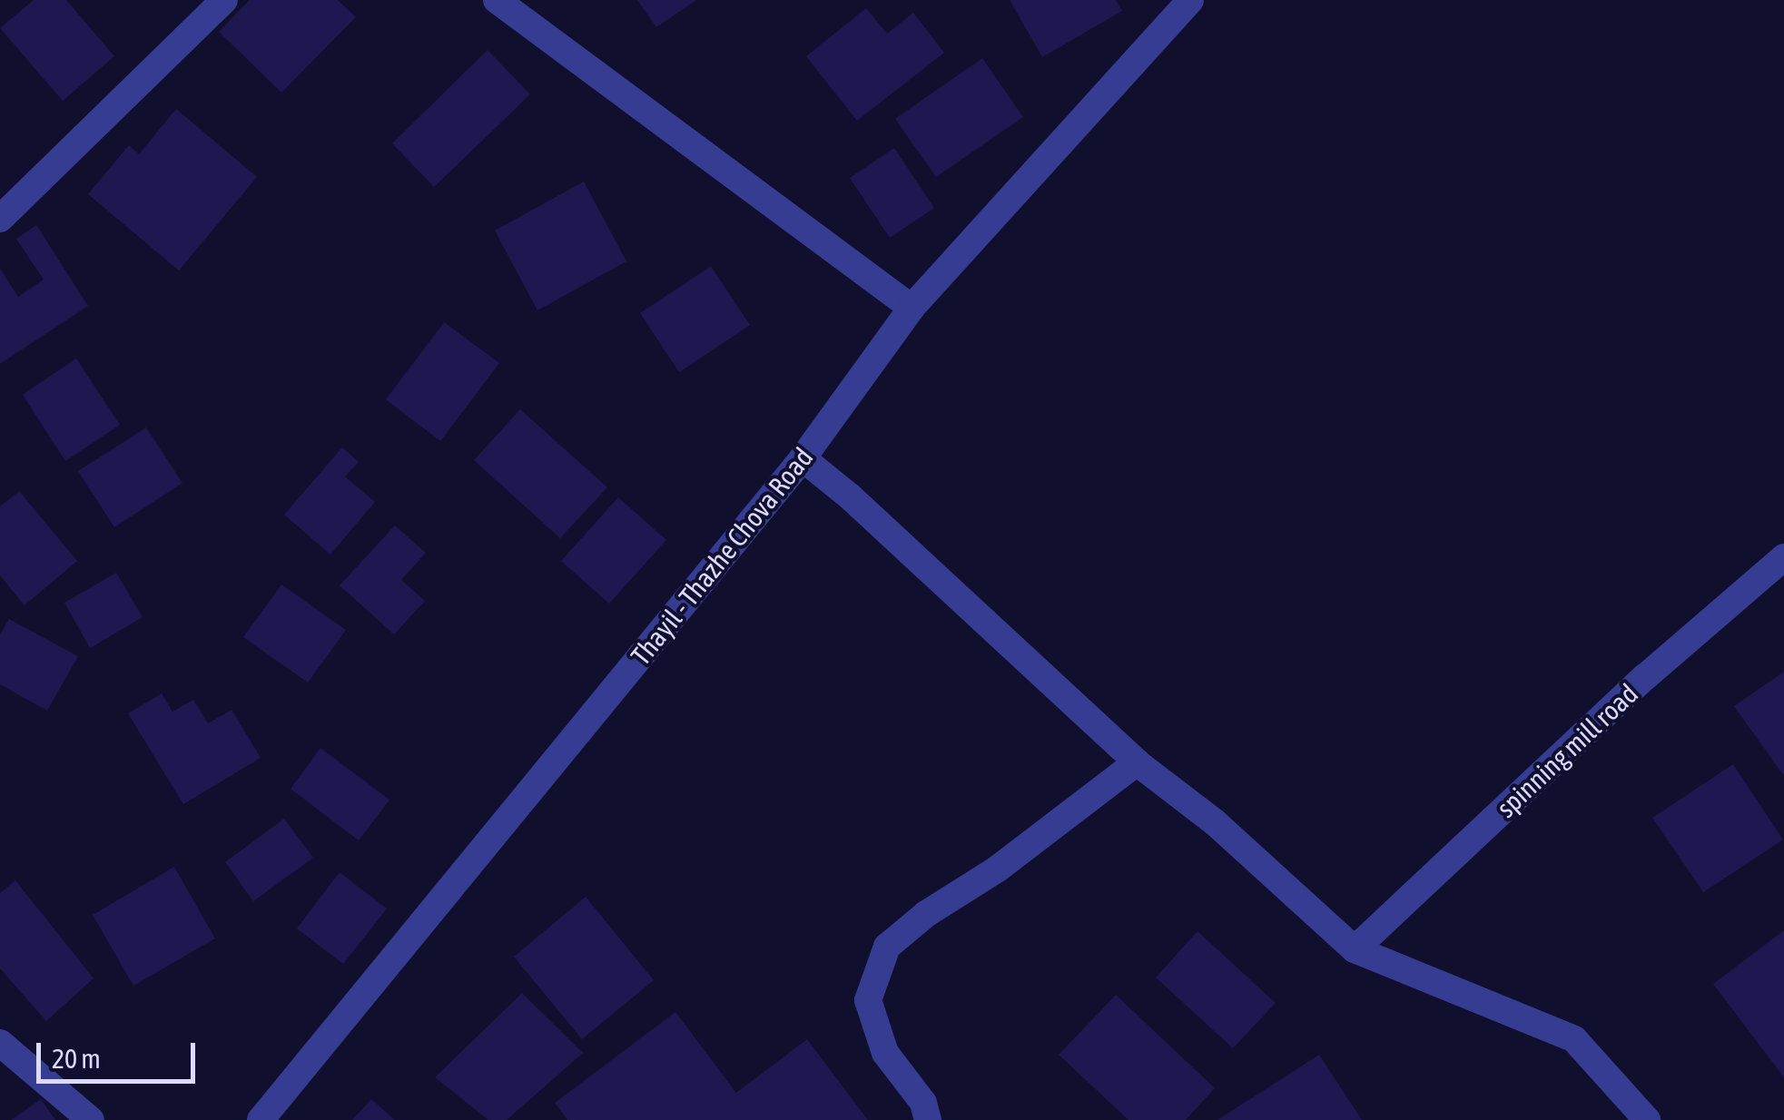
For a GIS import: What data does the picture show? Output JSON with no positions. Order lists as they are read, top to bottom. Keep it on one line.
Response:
{"streets":{"street":["Thayil - Thazhe Chova Road","spinning mill road"]},"scale_bar":"20 m"}
